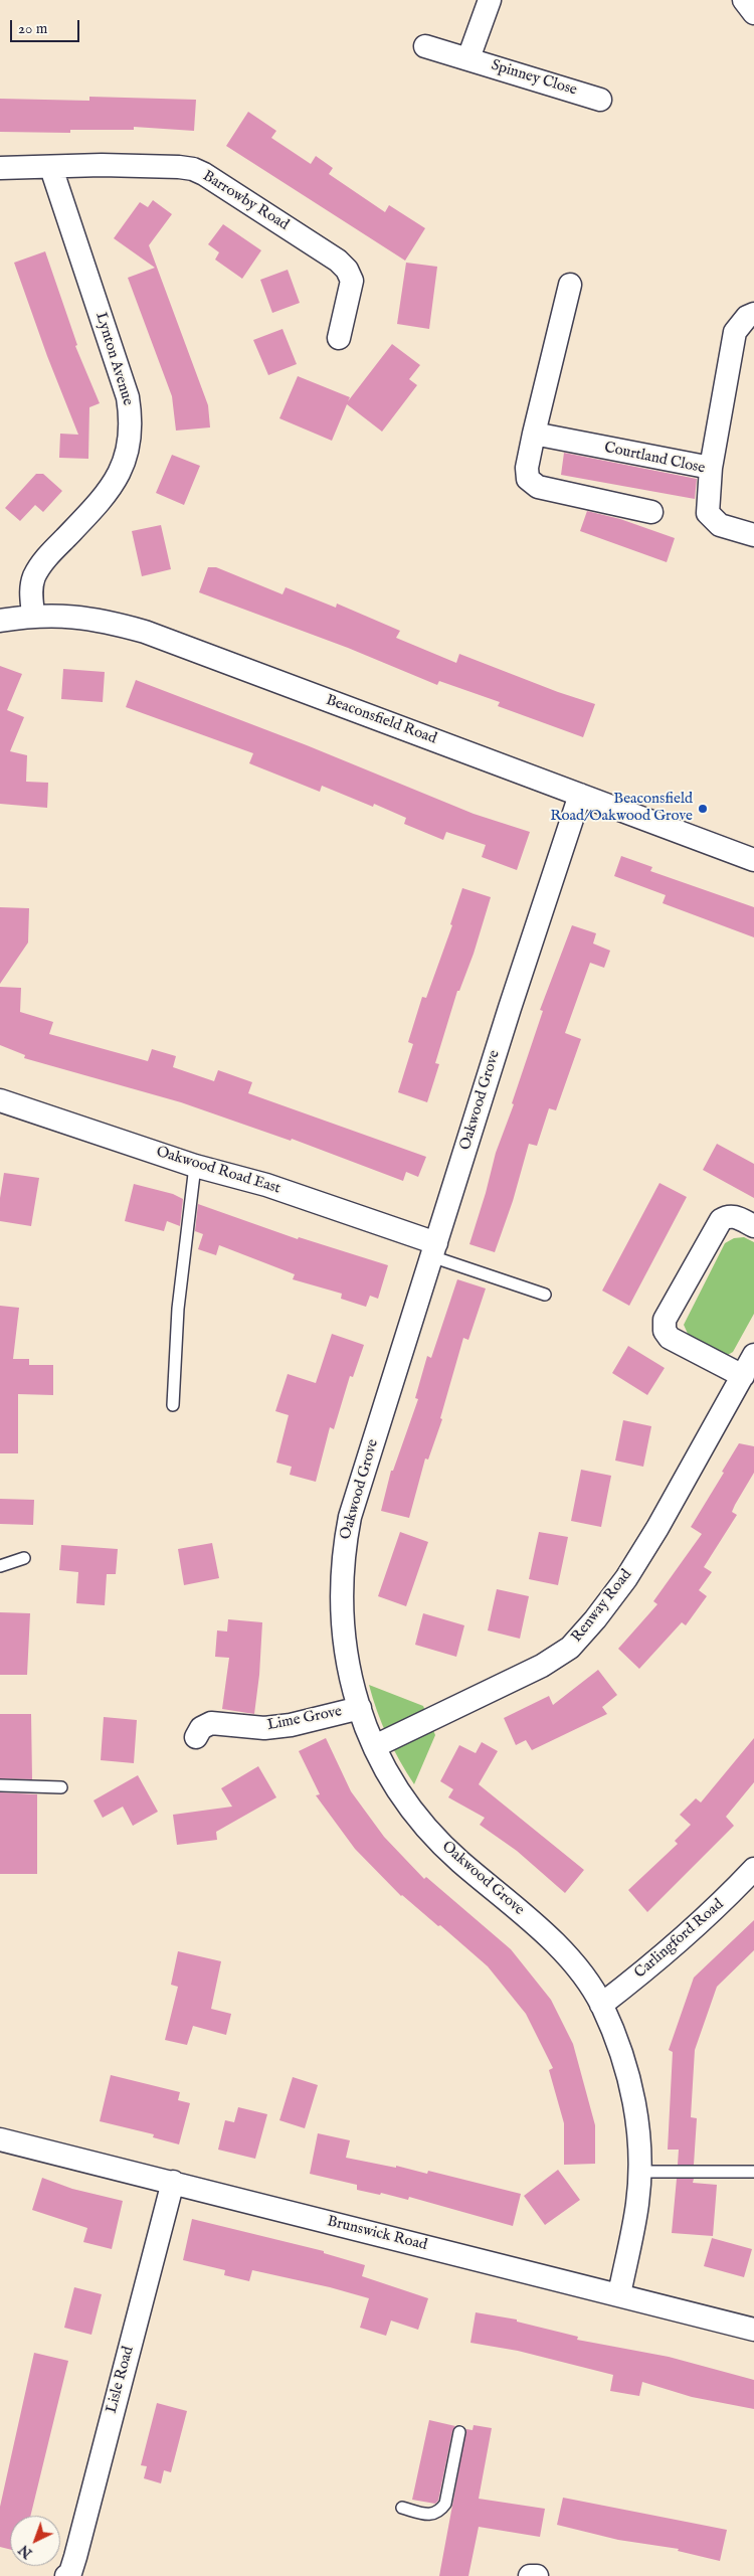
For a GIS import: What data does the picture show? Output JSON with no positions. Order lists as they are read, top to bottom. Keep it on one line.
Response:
{"streets":{"street":["Spinney Close","Barrowby Road","Lynton Avenue","Courtland Close","Beaconsfield Road","Oakwood Grove","Oakwood Road East","Renway Road","Lime Grove","Carlingford Road","Brunswick Road","Lisle Road"]},"crossings":[["Barrowby Road","Lynton Avenue"],["Lynton Avenue","Beaconsfield Road"],["Beaconsfield Road","Oakwood Grove"],["Oakwood Grove","Oakwood Road East"],["Oakwood Grove","Renway Road"],["Oakwood Grove","Lime Grove"],["Oakwood Grove","Carlingford Road"],["Oakwood Grove","Brunswick Road"],["Brunswick Road","Lisle Road"]],"places":["Beaconsfield Road/Oakwood Grove"],"scale_bar":"20 m","north":"bottom left"}
